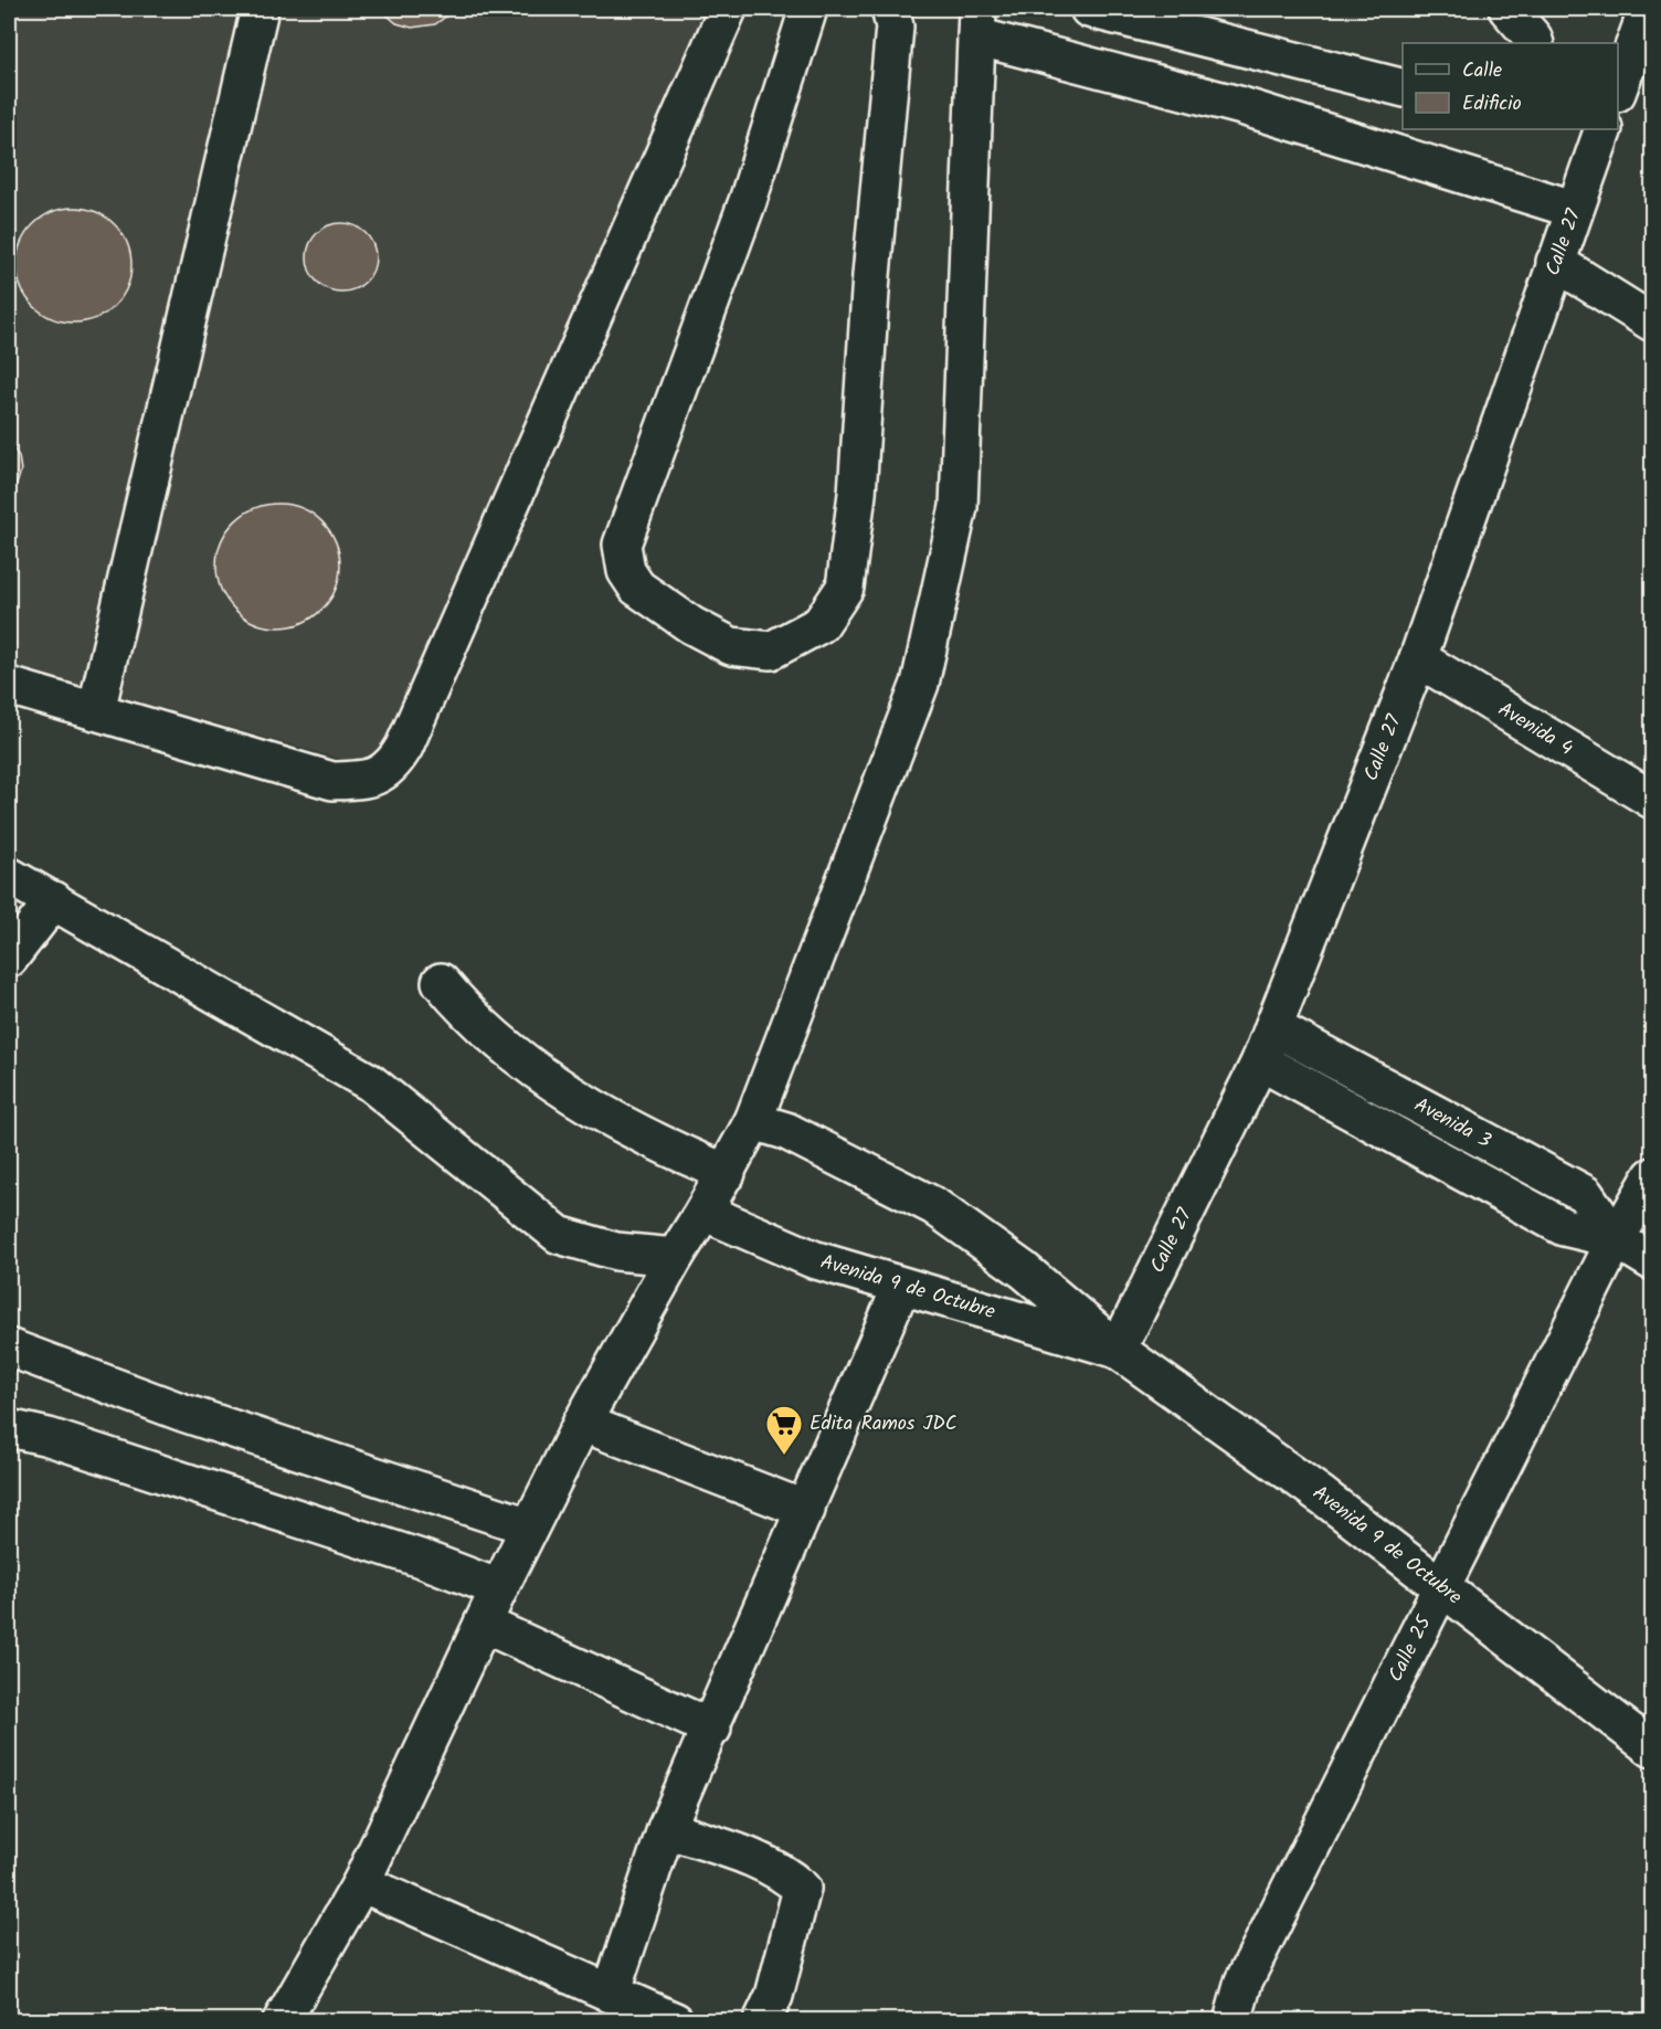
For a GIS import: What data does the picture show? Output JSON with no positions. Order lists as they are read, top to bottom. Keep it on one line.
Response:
{"streets":{"street":["Calle 27","Avenida 4","Avenida 3","Avenida 9 de Octubre","Calle 25"]},"crossings":[["Calle 27","Avenida 4"],["Calle 27","Avenida 3"],["Calle 27","Avenida 9 de Octubre"],["Avenida 3","Calle 25"],["Avenida 9 de Octubre","Calle 25"]],"places":{"supermarket":["Edita Ramos JDC"]},"legend":["Calle","Edificio"]}
